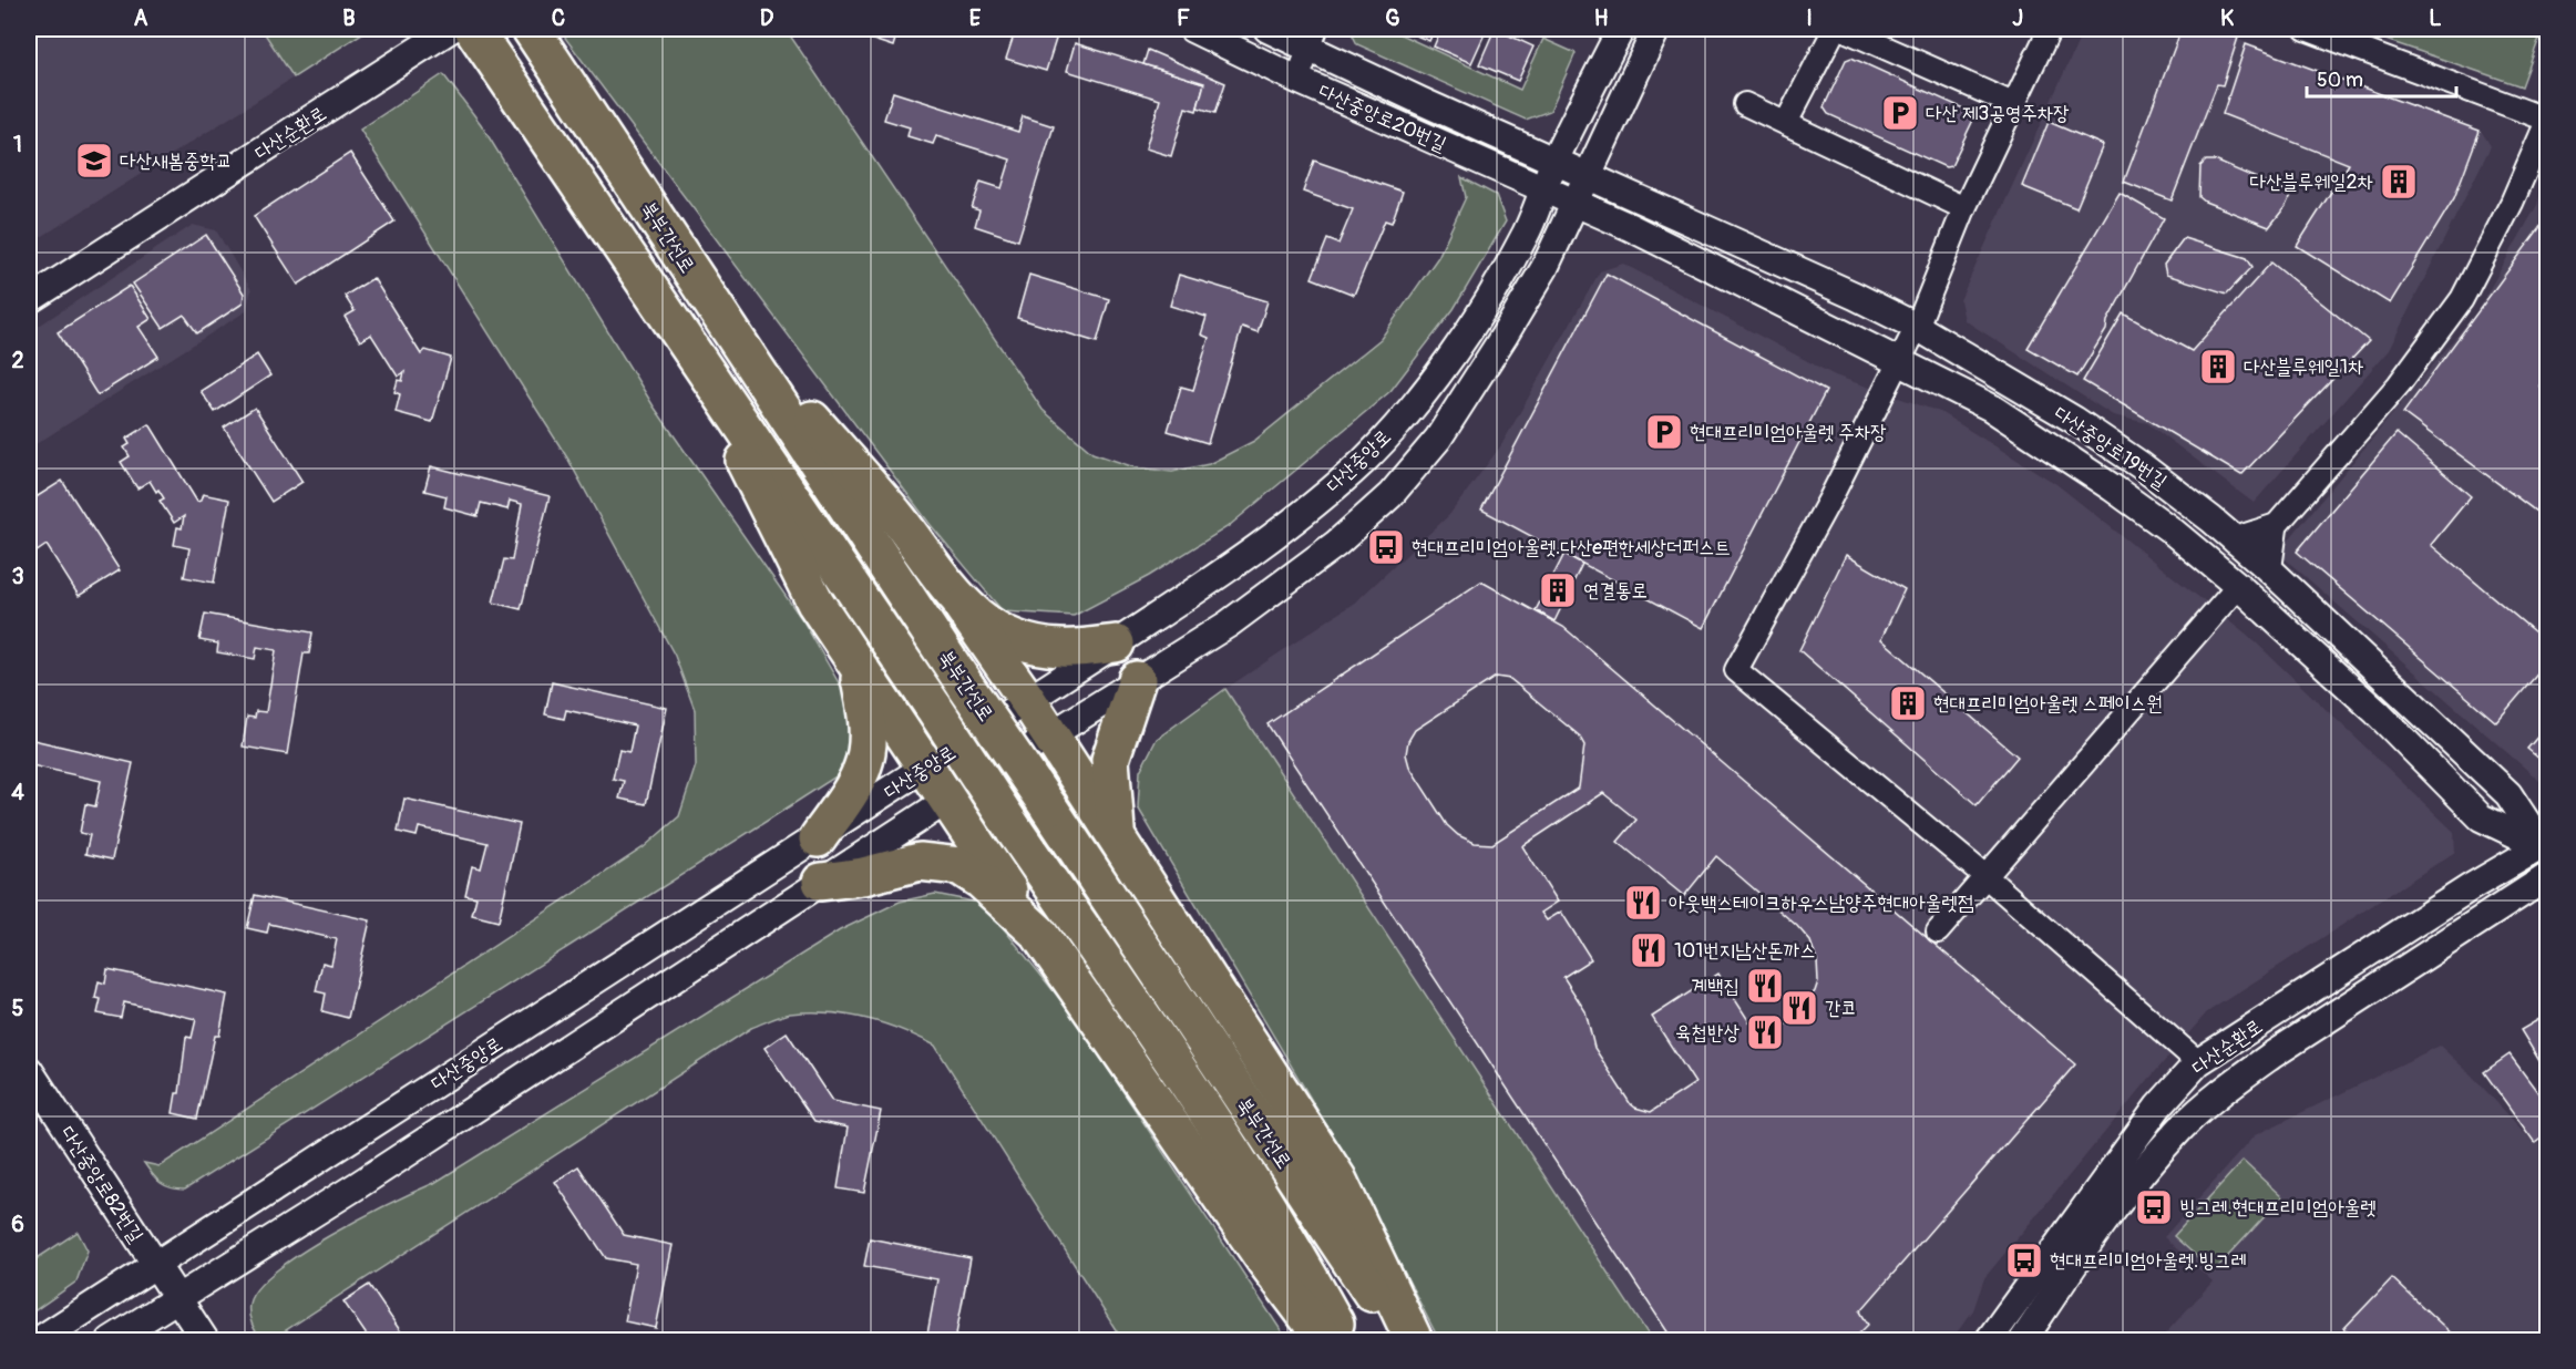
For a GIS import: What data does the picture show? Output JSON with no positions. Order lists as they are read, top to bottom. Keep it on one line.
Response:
{"streets":{"highway":["북부간선로"],"street":["다산중앙로20번길","다산순환로","다산중앙로19번길","다산중앙로","다산중앙로82번길"]},"crossings":[["다산중앙로20번길","다산중앙로19번길"],["다산중앙로20번길","다산중앙로"],["다산순환로","다산중앙로19번길"],["다산중앙로19번길","다산중앙로"],["다산중앙로","다산중앙로82번길"]],"places":{"parking":["다산 제3공영주차장","현대프리미엄아울렛 주차장"],"school or university":["다산새봄중학교"],"building":["다산블루웨일2차","다산블루웨일1차","연결통로","현대프리미엄아울렛 스페이스원"],"bus stop":["현대프리미엄아울렛.다산e편한세상더퍼스트","빙그레.현대프리미엄아울렛","현대프리미엄아울렛.빙그레"],"restaurant":["아웃백스테이크하우스남양주현대아울렛점","101번지남산돈까스","계백집","간코","육첩반상"]},"scale_bar":"50 m","grid":{"columns":["A","B","C","D","E","F","G","H","I","J","K","L"],"rows":["1","2","3","4","5","6"]}}
